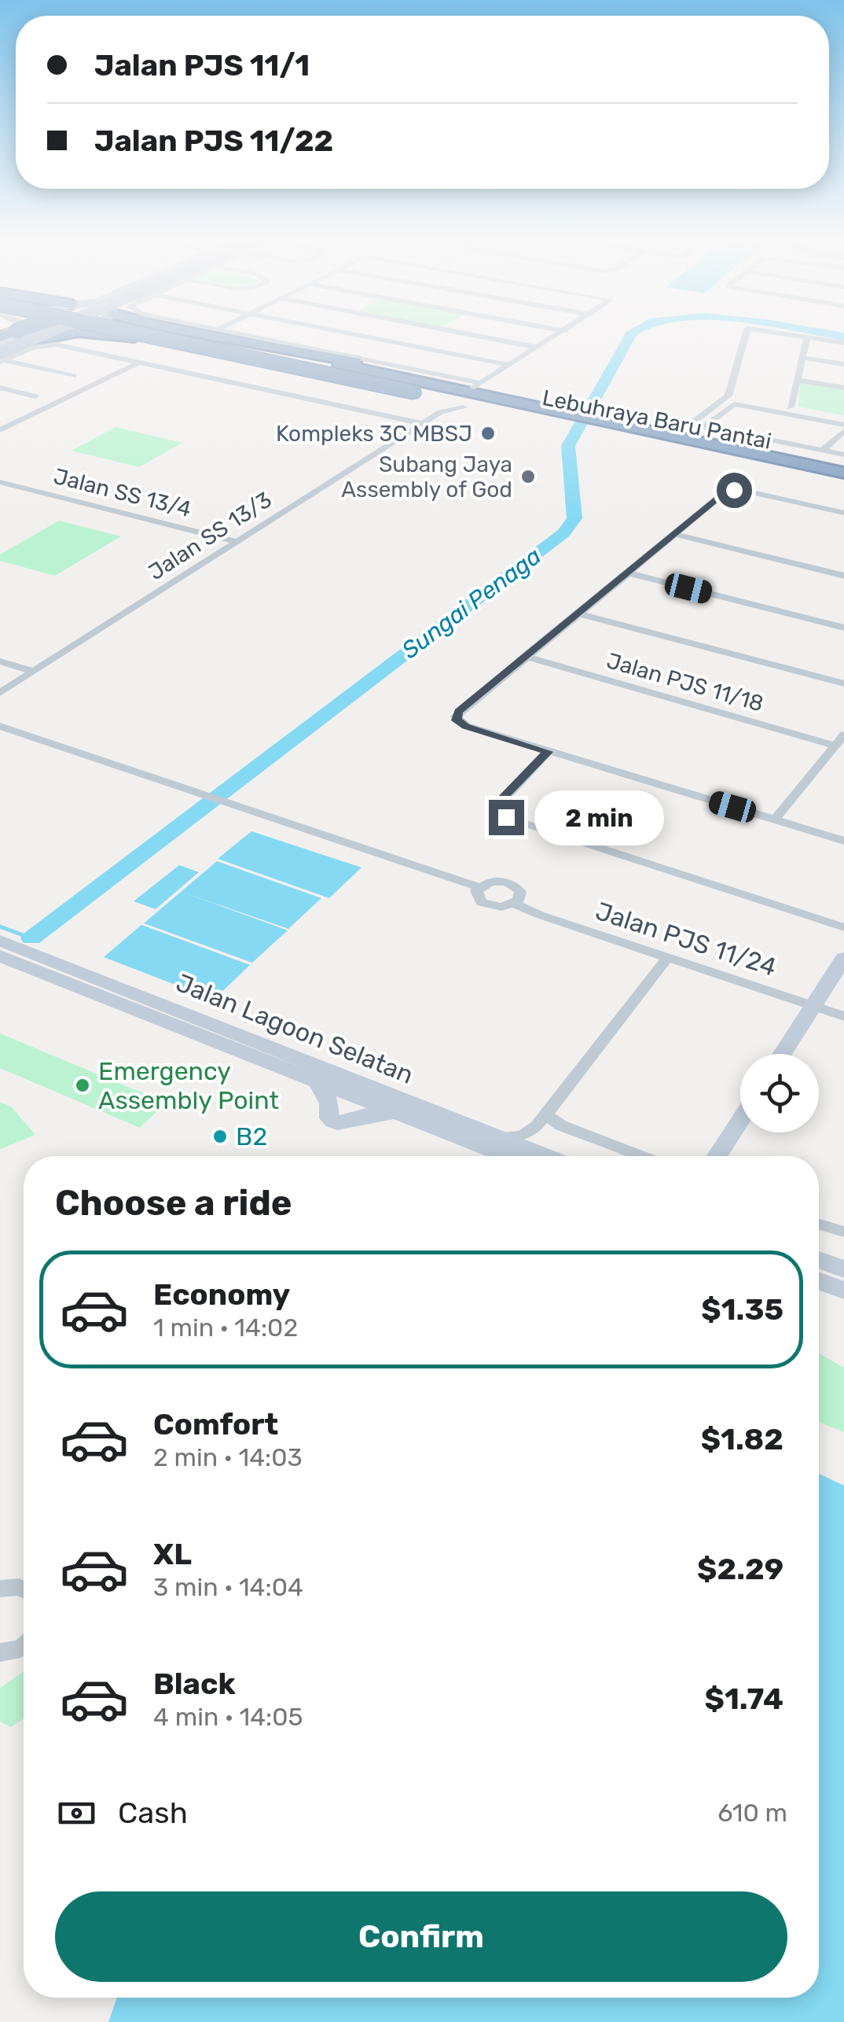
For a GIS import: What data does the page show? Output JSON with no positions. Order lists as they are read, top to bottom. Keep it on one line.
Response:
{"streets":{"highway":["Lebuhraya Baru Pantai"],"main road":["Jalan Lagoon Selatan"],"street":["Jalan SS 13/4","Jalan SS 13/3","Jalan PJS 11/18","Jalan PJS 11/24"]},"crossings":[["Jalan SS 13/4","Jalan SS 13/3"]],"water":["Sungai Penaga"],"places":["Kompleks 3C MBSJ","Subang Jaya Assembly of God","Emergency Assembly Point","B2"],"page":{"banner":["Jalan PJS 11/1","Jalan PJS 11/22"],"bubble":"2 min","heading":"Choose a ride","list":[{"name":"Economy","note":"1 min · 14:02","value":"$1.35"},{"name":"Comfort","note":"2 min · 14:03","value":"$1.82"},{"name":"XL","note":"3 min · 14:04","value":"$2.29"},{"name":"Black","note":"4 min · 14:05","value":"$1.74"}],"pay":["Cash","610 m"],"buttons":"Confirm"}}
